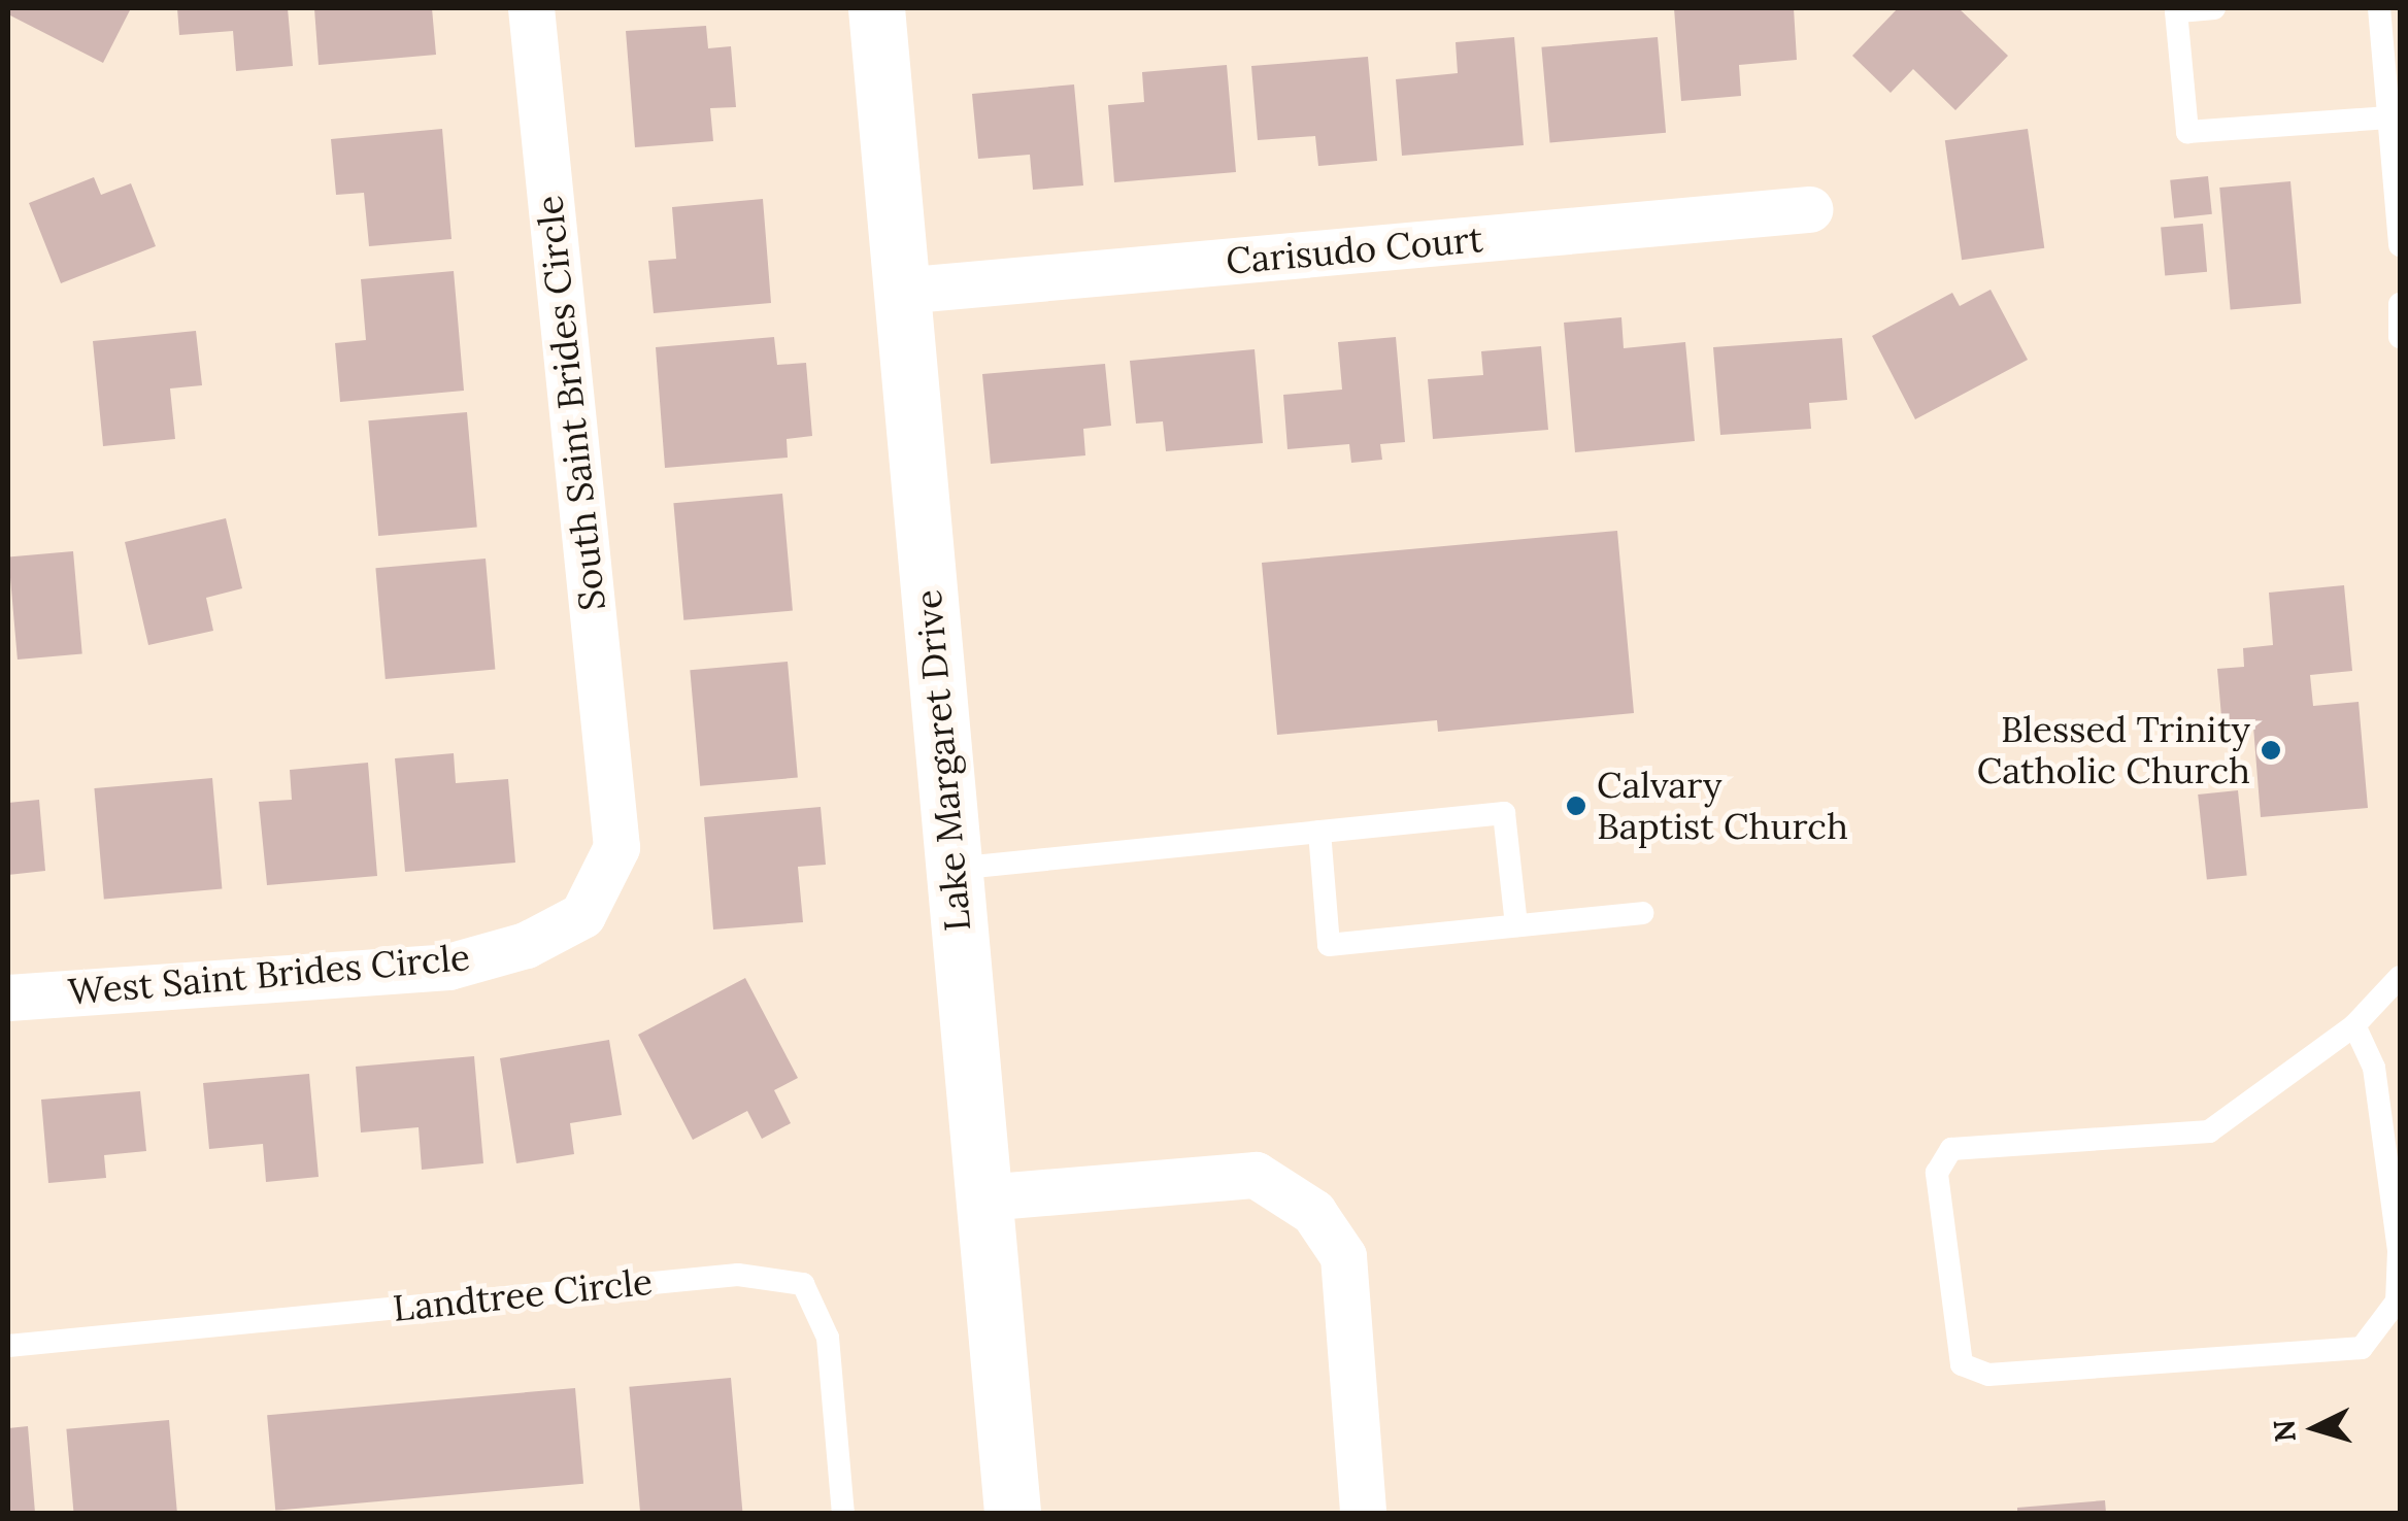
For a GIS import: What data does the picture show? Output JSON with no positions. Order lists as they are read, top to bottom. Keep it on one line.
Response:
{"streets":{"street":["Carisudo Court","South Saint Brides Circle","Lake Margaret Drive","West Saint Brides Circle"],"lane":["Landtree Circle"]},"crossings":[["Carisudo Court","Lake Margaret Drive"],["South Saint Brides Circle","West Saint Brides Circle"]],"places":["Blessed Trinity Catholic Church","Calvary Baptist Church"],"north":"left"}
